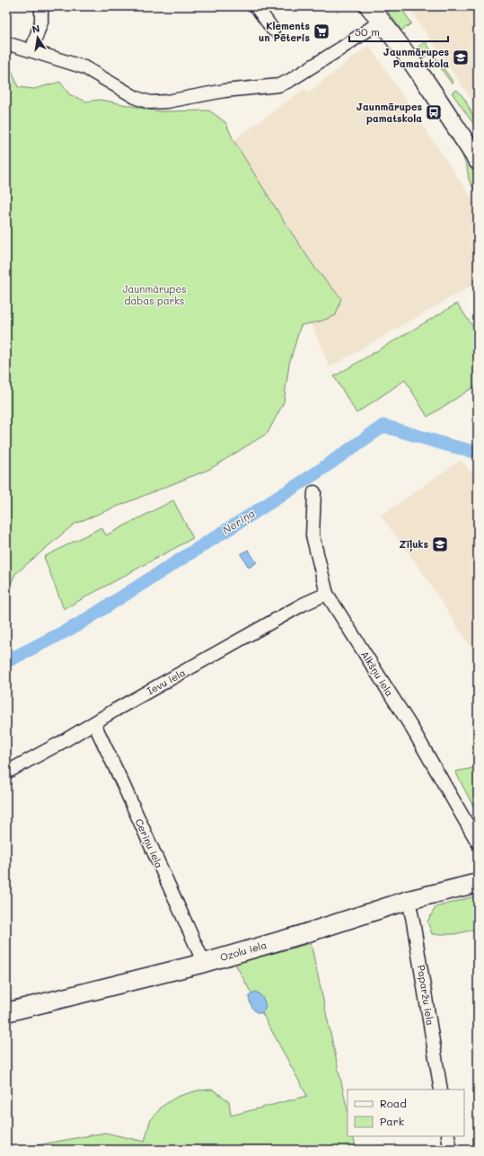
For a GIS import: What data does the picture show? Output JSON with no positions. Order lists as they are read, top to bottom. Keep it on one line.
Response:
{"streets":{"main road":["Ozolu iela"],"street":["Alkšņu iela","Ievu iela","Ceriņu iela","Paparžu iela"]},"crossings":[["Alkšņu iela","Ievu iela"],["Ievu iela","Ceriņu iela"],["Ceriņu iela","Ozolu iela"],["Ozolu iela","Paparžu iela"]],"water":["Neriņa"],"parks":["Jaunmārupes dabas parks"],"places":{"supermarket":["Klements un Pēteris"],"school or university":["Jaunmārupes Pamatskola","Zīļuks"],"bus stop":["Jaunmārupes pamatskola"]},"legend":["Road","Park"],"scale_bar":"50 m","north":"top"}
